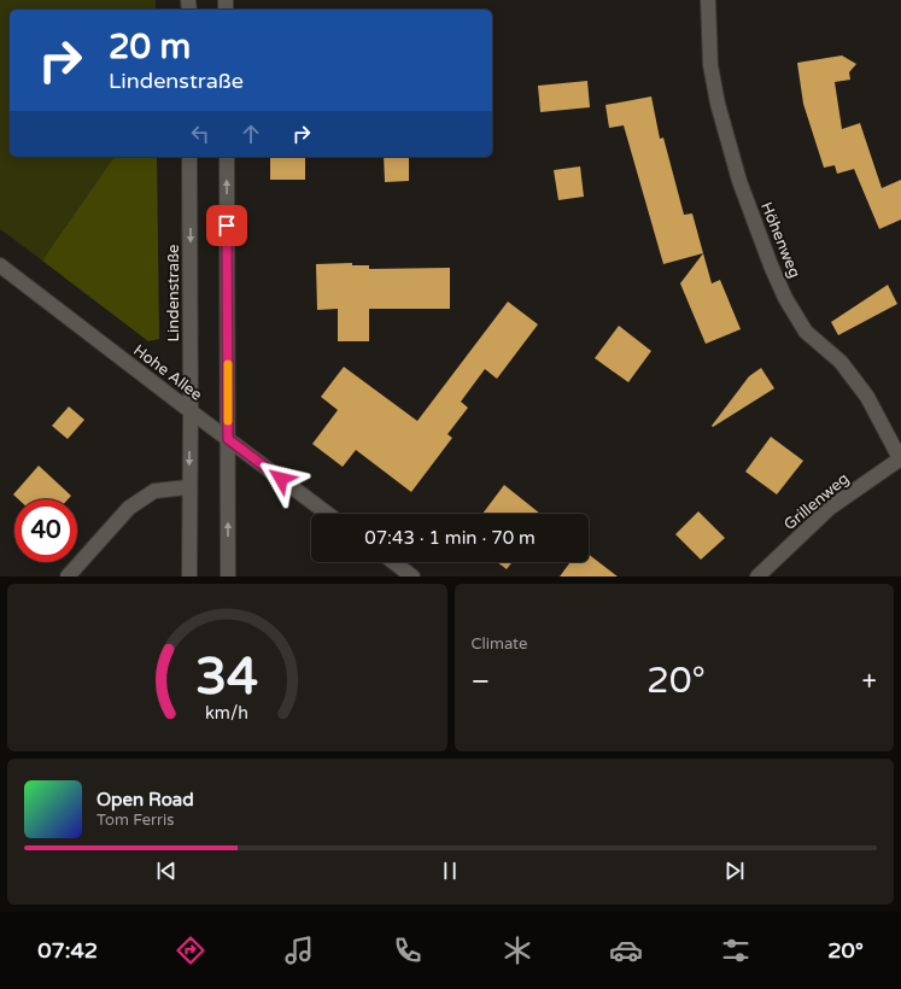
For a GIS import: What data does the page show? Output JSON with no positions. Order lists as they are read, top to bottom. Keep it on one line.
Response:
{"streets":{"street":["Höhenweg","Lindenstraße","Hohe Allee","Grillenweg"]},"crossings":[["Höhenweg","Grillenweg"],["Lindenstraße","Hohe Allee"]],"page":{"turn":["20 m","Lindenstraße"],"limit":"40","trip":"07:43 · 1 min · 70 m","tile":"Climate","heat":["−","20°","+"],"song":["Open Road","Tom Ferris"],"tabs":["07:42","20°"],"gauge":["34","km/h"]}}
